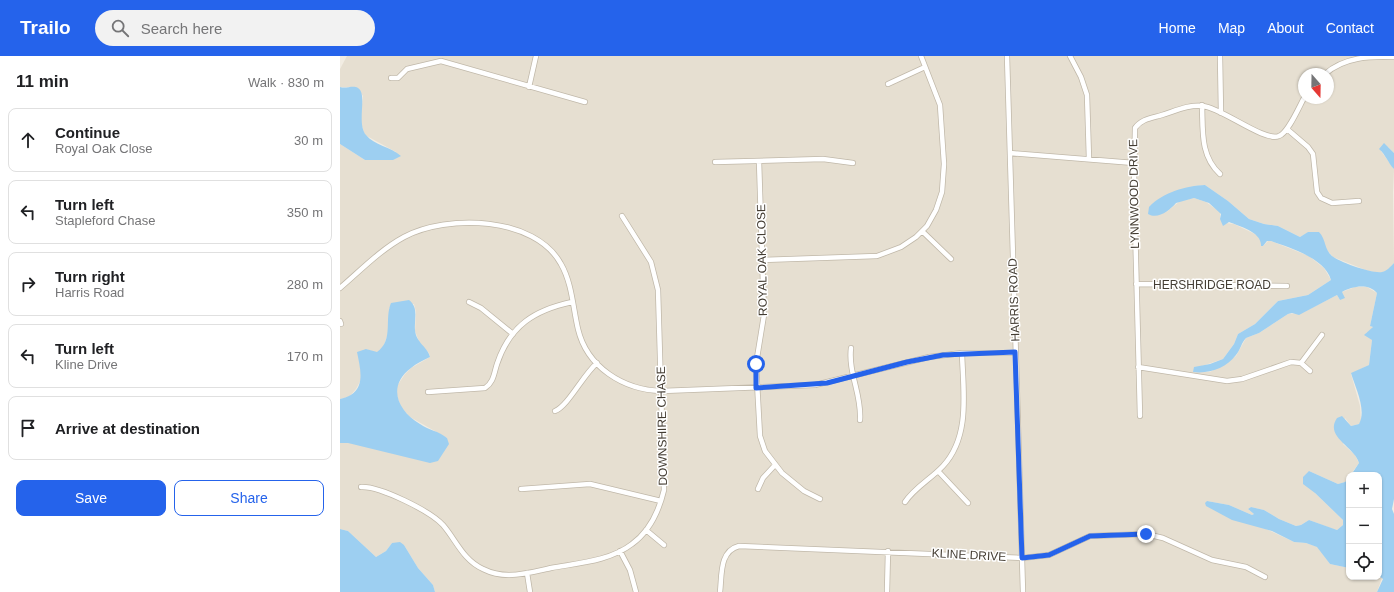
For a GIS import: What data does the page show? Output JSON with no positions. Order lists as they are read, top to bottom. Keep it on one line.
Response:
{"streets":{"street":["LYNNWOOD DRIVE","ROYAL OAK CLOSE","HERSHRIDGE ROAD","HARRIS ROAD","DOWNSHIRE CHASE","KLINE DRIVE"]},"crossings":[["LYNNWOOD DRIVE","HERSHRIDGE ROAD"],["HARRIS ROAD","KLINE DRIVE"]],"north":"bottom","page":{"header":"Trailo","search":"Search here","nav":["Home","Map","About","Contact"],"heading":["11 min","Walk · 830 m"],"list":[["Continue","Royal Oak Close","30 m"],["Turn left","Stapleford Chase","350 m"],["Turn right","Harris Road","280 m"],["Turn left","Kline Drive","170 m"],"Arrive at destination"],"buttons":["Save","Share"],"map_buttons":["+","−"]}}
